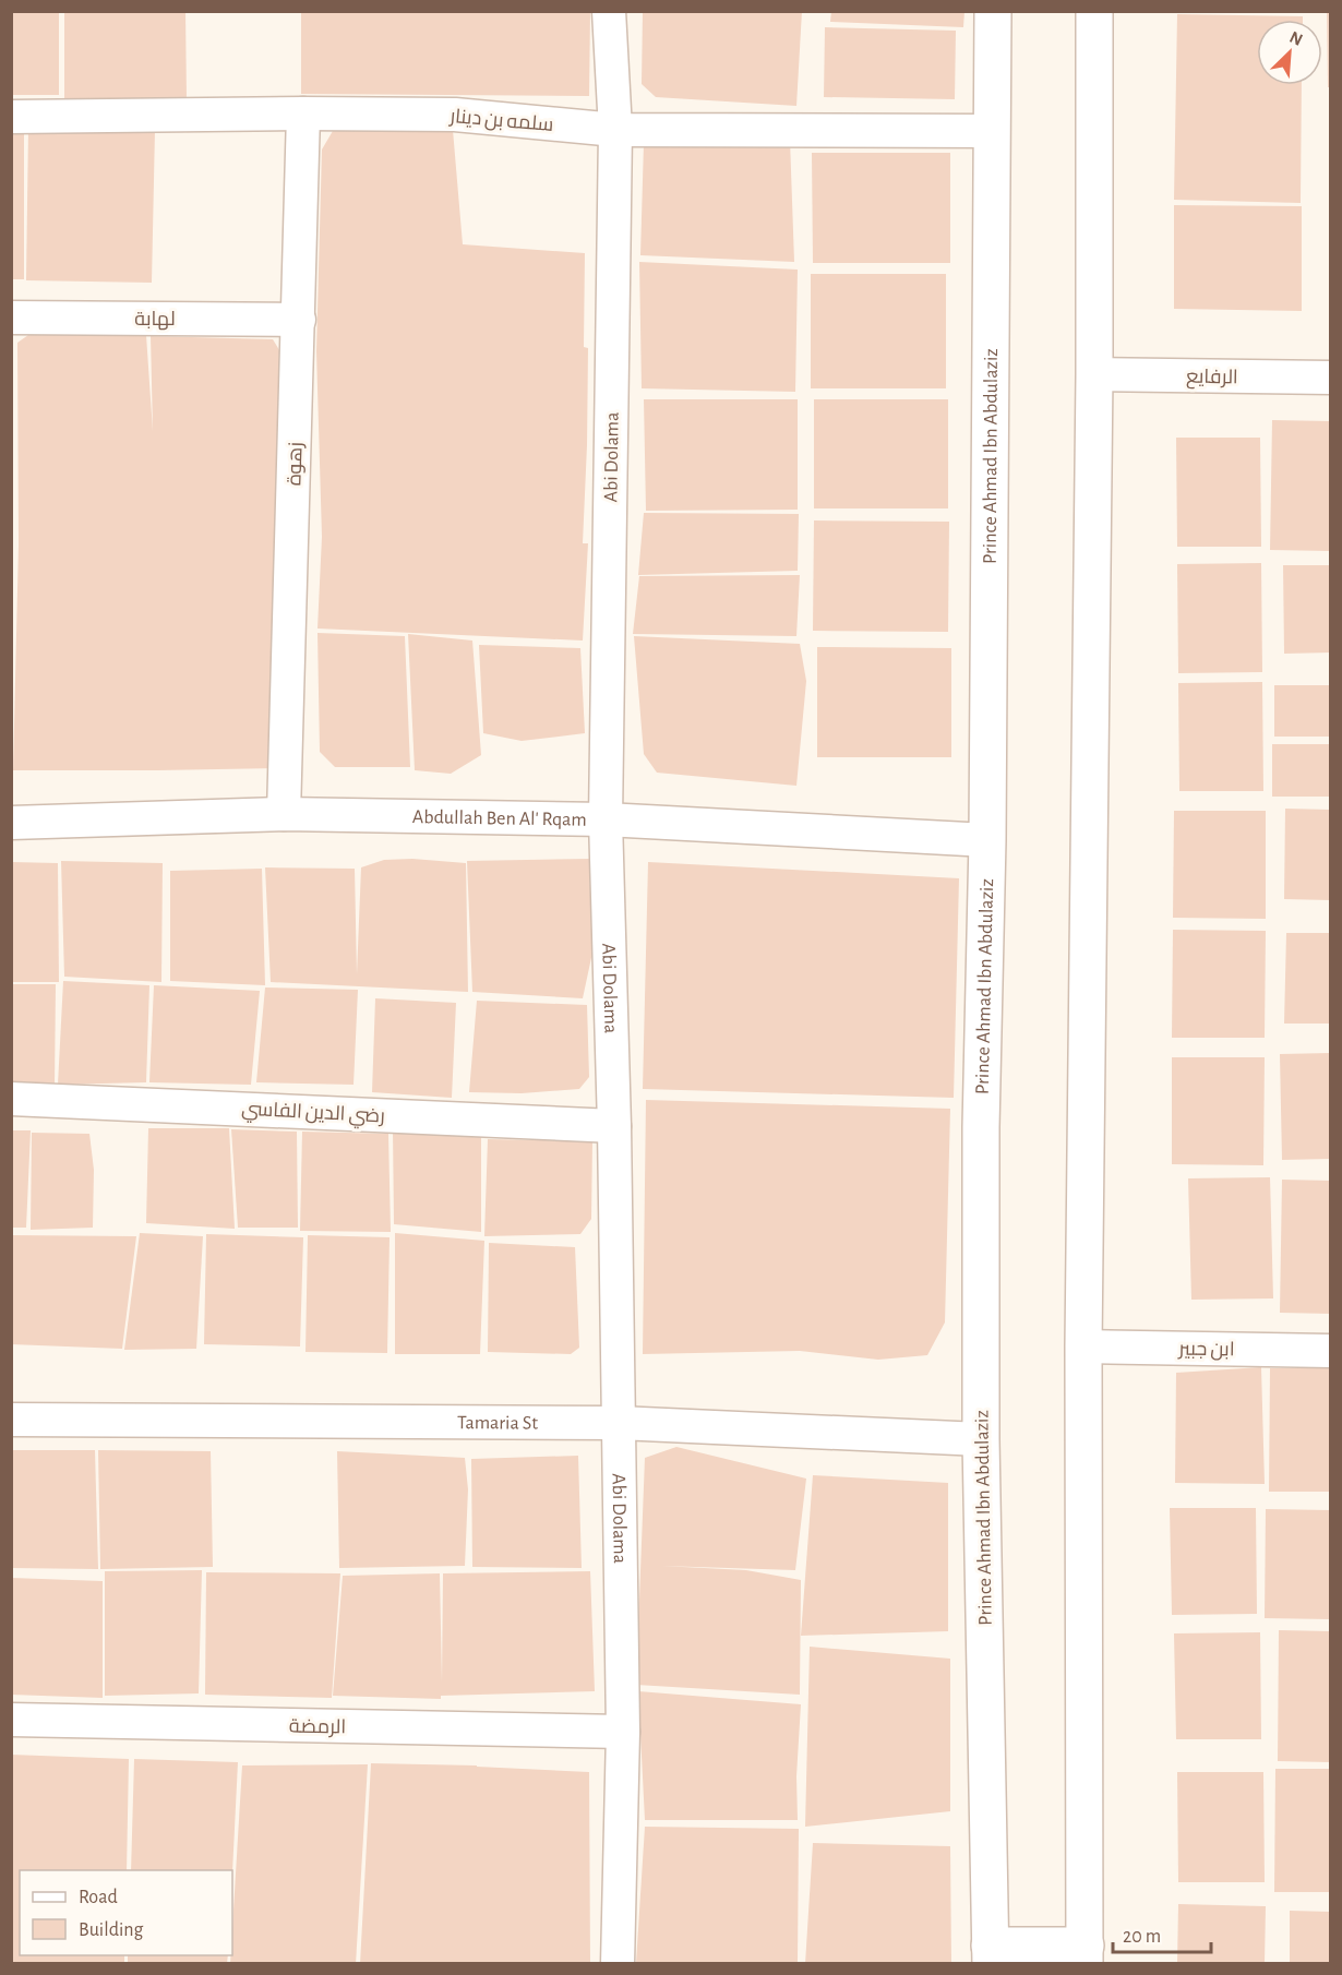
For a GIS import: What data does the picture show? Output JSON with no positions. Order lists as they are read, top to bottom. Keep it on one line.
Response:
{"streets":{"street":["سلمه بن دينار","لهابة","الرفايع","Abi Dolama","Prince Ahmad Ibn Abdulaziz","زهوة","Abdullah Ben Al' Rqam","رضي الدين الفاسي","ابن جبير","Tamaria St","الرمضة"]},"crossings":[["سلمه بن دينار","Abi Dolama"],["سلمه بن دينار","Prince Ahmad Ibn Abdulaziz"],["سلمه بن دينار","زهوة"],["لهابة","زهوة"],["Abi Dolama","Abdullah Ben Al' Rqam"],["Abi Dolama","رضي الدين الفاسي"],["Abi Dolama","Tamaria St"],["Abi Dolama","الرمضة"],["Prince Ahmad Ibn Abdulaziz","Abdullah Ben Al' Rqam"],["Prince Ahmad Ibn Abdulaziz","Tamaria St"],["زهوة","Abdullah Ben Al' Rqam"]],"legend":["Road","Building"],"scale_bar":"20 m","north":"top right"}
